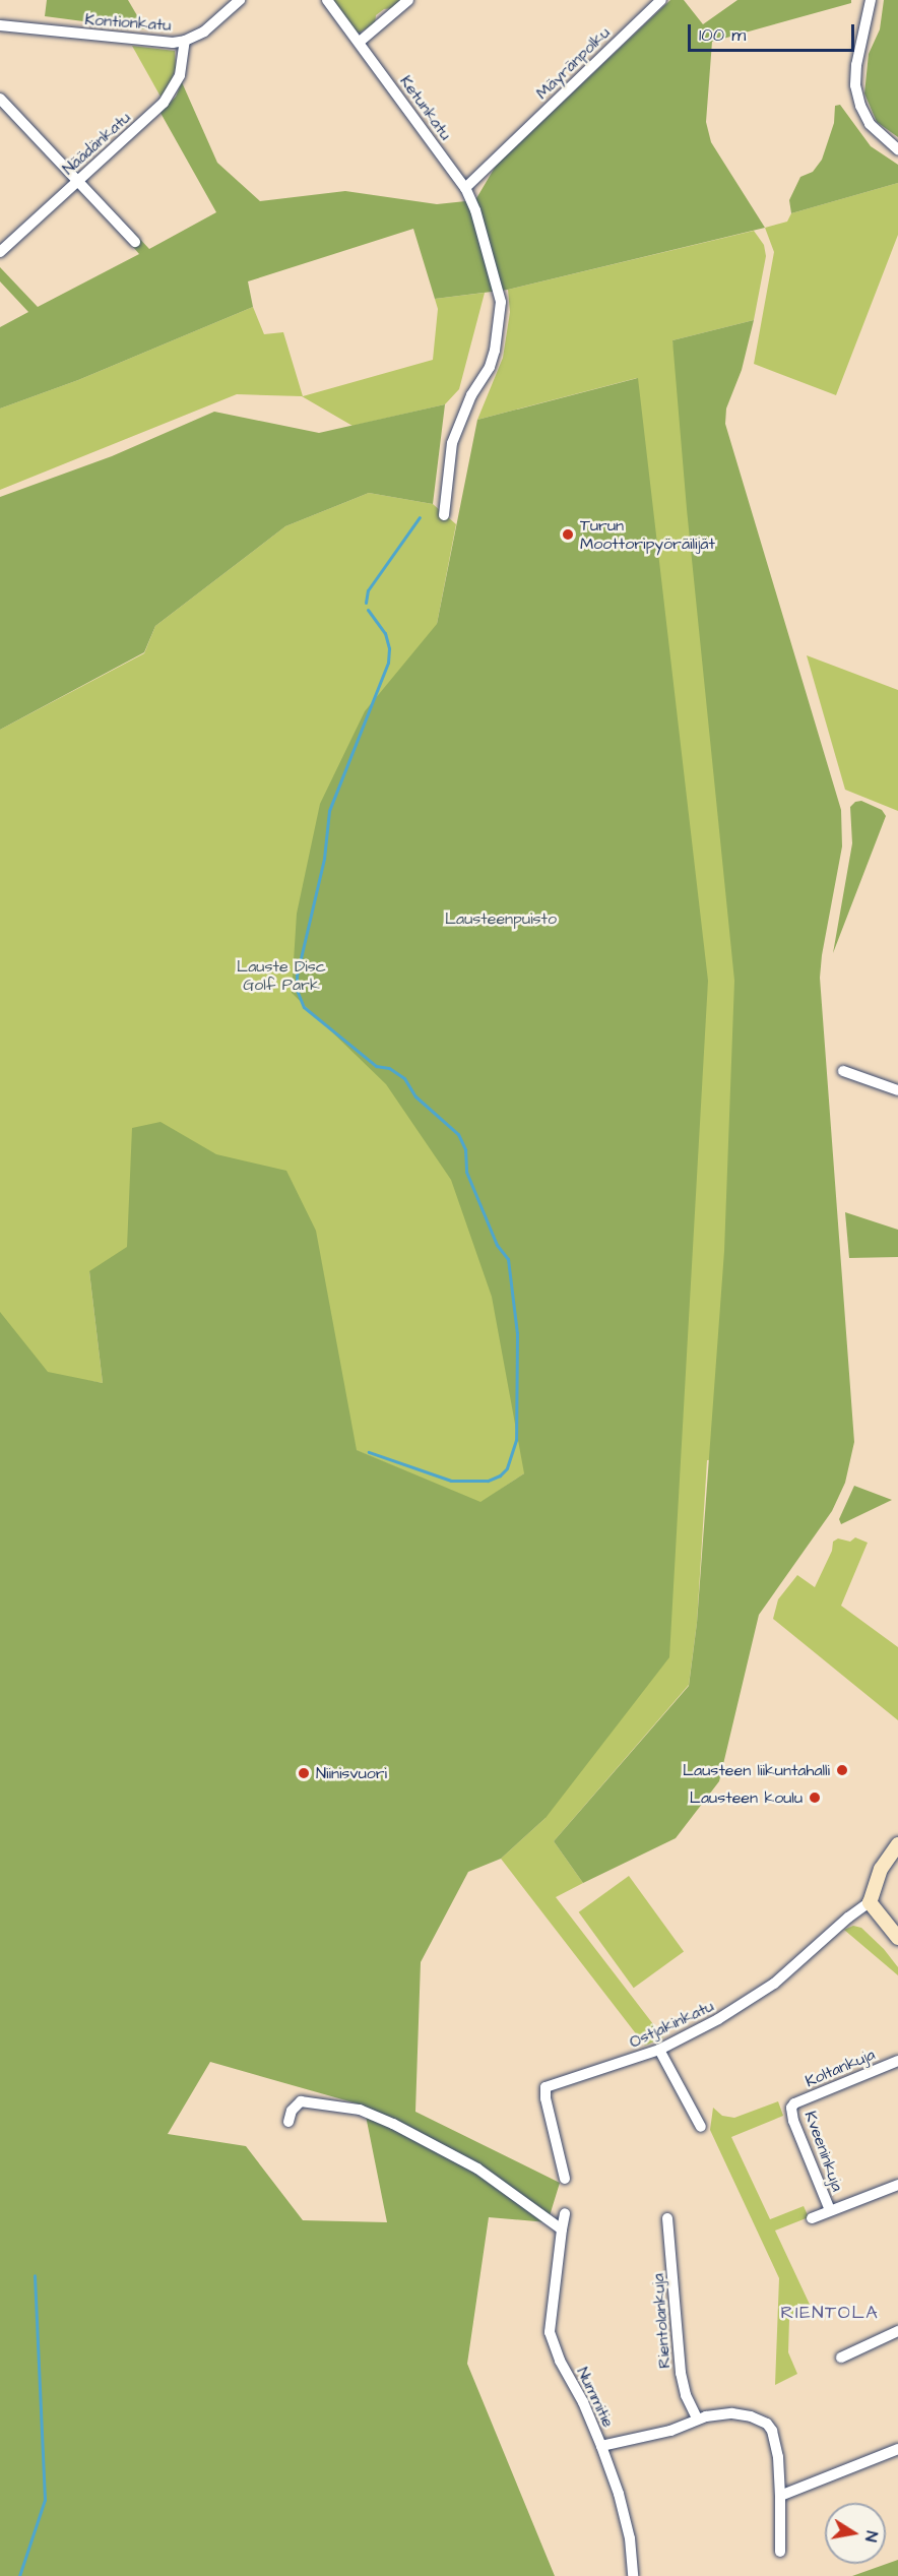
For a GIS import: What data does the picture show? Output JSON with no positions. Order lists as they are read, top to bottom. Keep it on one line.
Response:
{"streets":{"street":["Kontionkatu","Mäyränpolku","Ketunkatu","Näädänkatu","Ostjakinkatu","Koltankuja","Kveeninkuja","Rientolankuja","Nummitie"]},"crossings":[["Kontionkatu","Näädänkatu"],["Mäyränpolku","Ketunkatu"],["Koltankuja","Kveeninkuja"]],"districts":["RIENTOLA"],"parks":["Lausteenpuisto","Lauste Disc Golf Park"],"places":["Turun Moottoripyöräilijät","Lausteen liikuntahalli","Niinisvuori","Lausteen koulu"],"scale_bar":"100 m","north":"right"}
